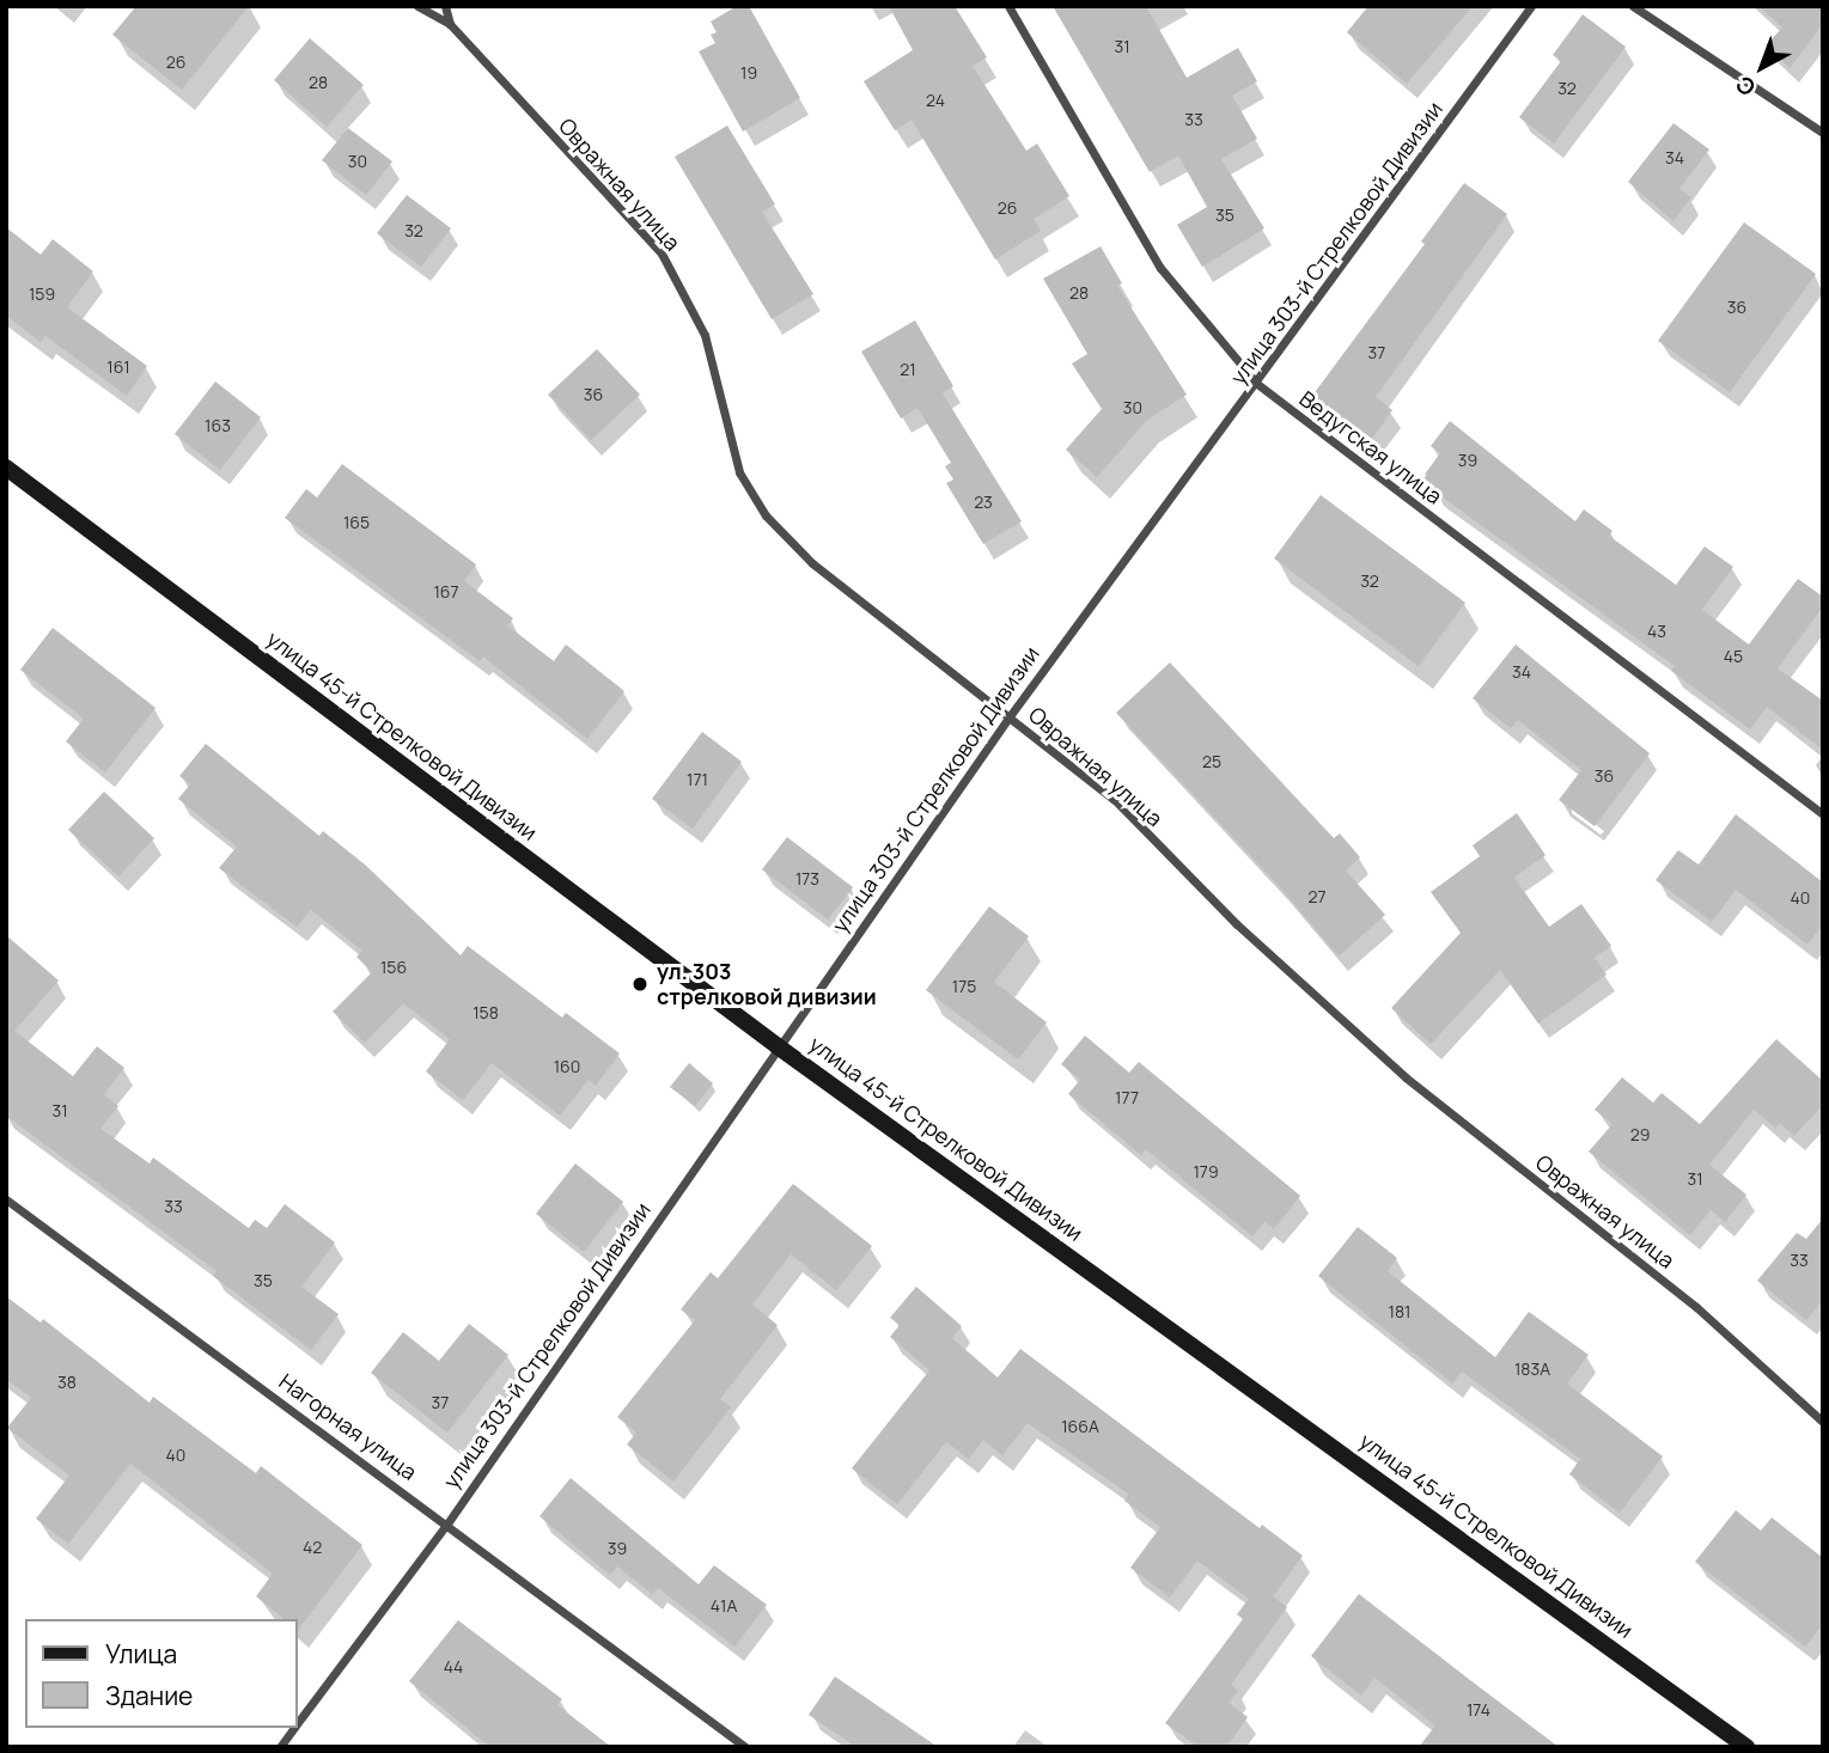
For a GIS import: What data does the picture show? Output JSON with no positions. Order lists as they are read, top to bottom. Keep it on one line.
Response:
{"streets":{"main road":["улица 45-й Стрелковой Дивизии"],"street":["Овражная улица","улица 303-й Стрелковой Дивизии","Ведугская улица","Нагорная улица"]},"crossings":[["Овражная улица","улица 303-й Стрелковой Дивизии"],["улица 303-й Стрелковой Дивизии","Ведугская улица"],["улица 303-й Стрелковой Дивизии","улица 45-й Стрелковой Дивизии"],["улица 303-й Стрелковой Дивизии","Нагорная улица"]],"places":["ул. 303 стрелковой дивизии"],"house_numbers":["31","26","19","28","32","24","33","34","30","26","35","32","28","159","36","37","161","21","36","30","163","39","23","165","32","167","43","45","34","25","36","171","173","27","40","156","175","158","160","177","31","29","179","31","33","33","35","181","183А","38","37","166А","40","42","39","41А","44","174"],"legend":["Улица","Здание"],"north":"bottom left"}
